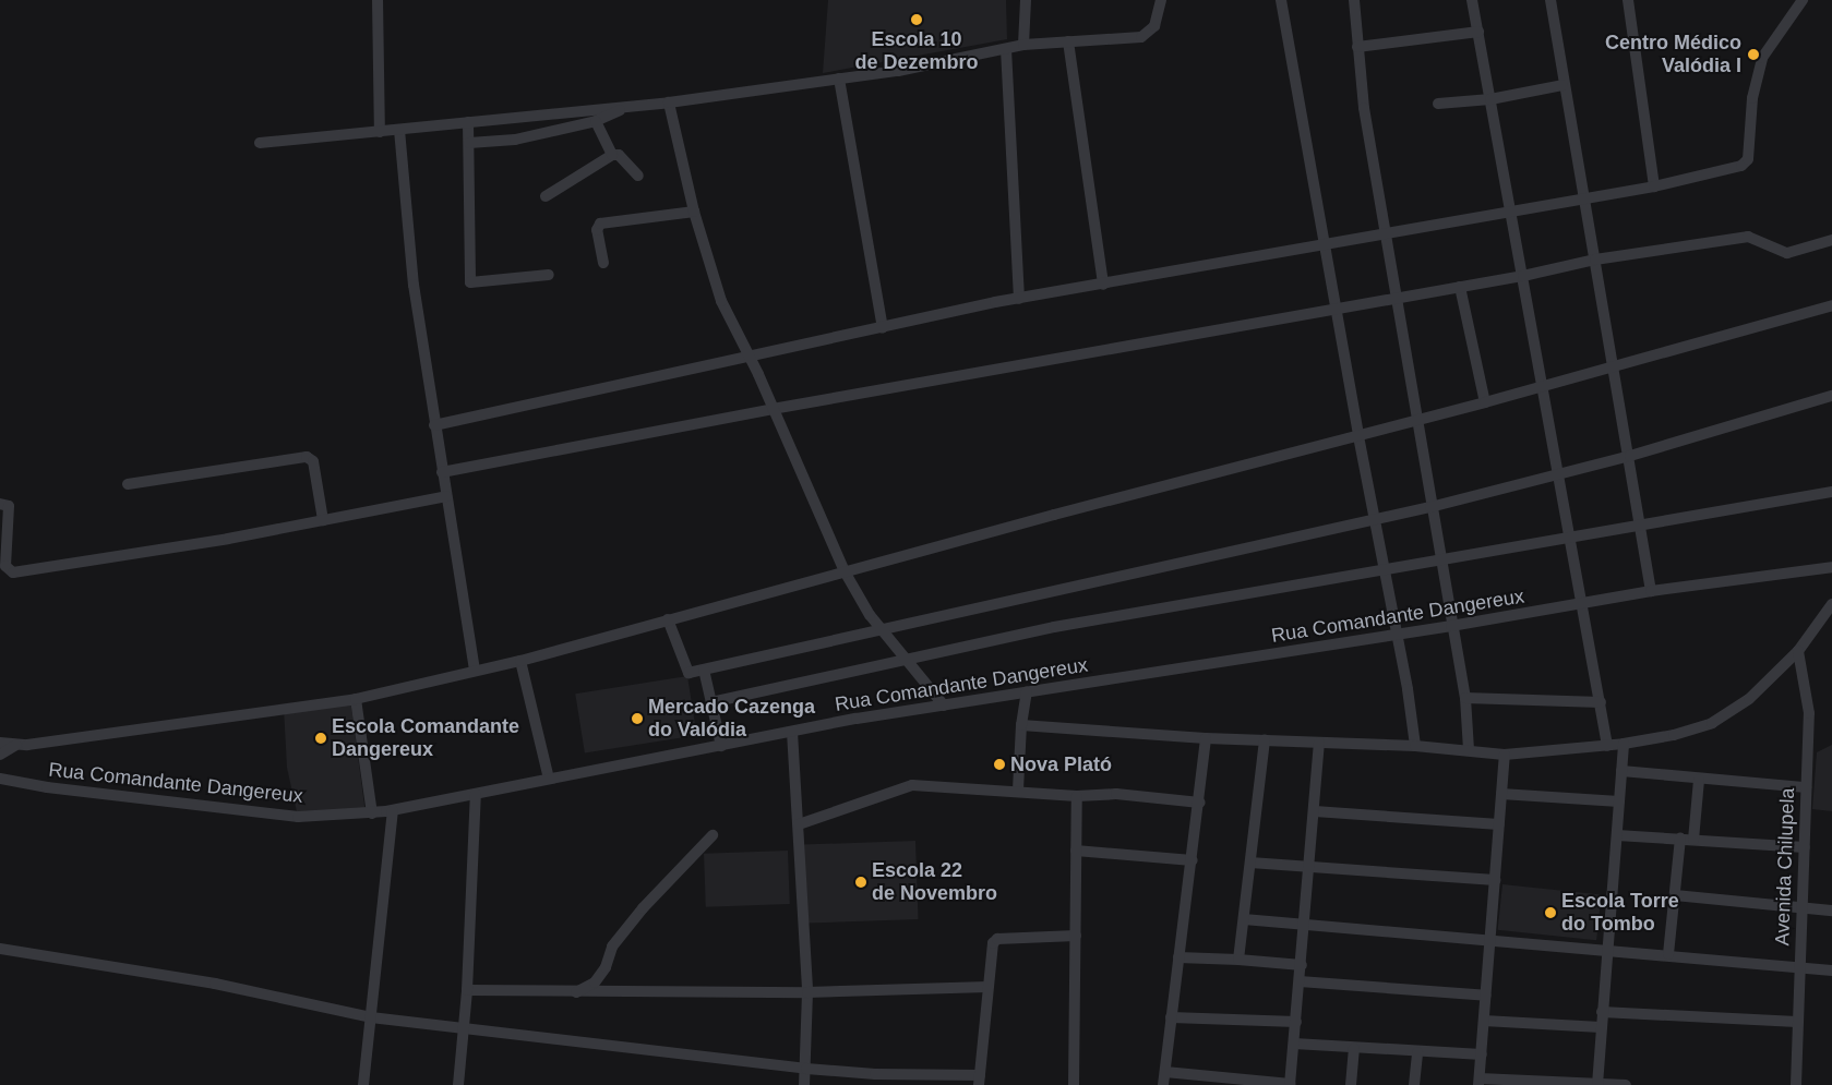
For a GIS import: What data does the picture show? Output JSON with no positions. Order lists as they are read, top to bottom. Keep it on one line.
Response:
{"streets":{"street":["Rua Comandante Dangereux","Avenida Chilupela"]},"places":["Escola 10 de Dezembro","Centro Médico Valódia I","Mercado Cazenga do Valódia","Escola Comandante Dangereux","Nova Plató","Escola 22 de Novembro","Escola Torre do Tombo"]}
